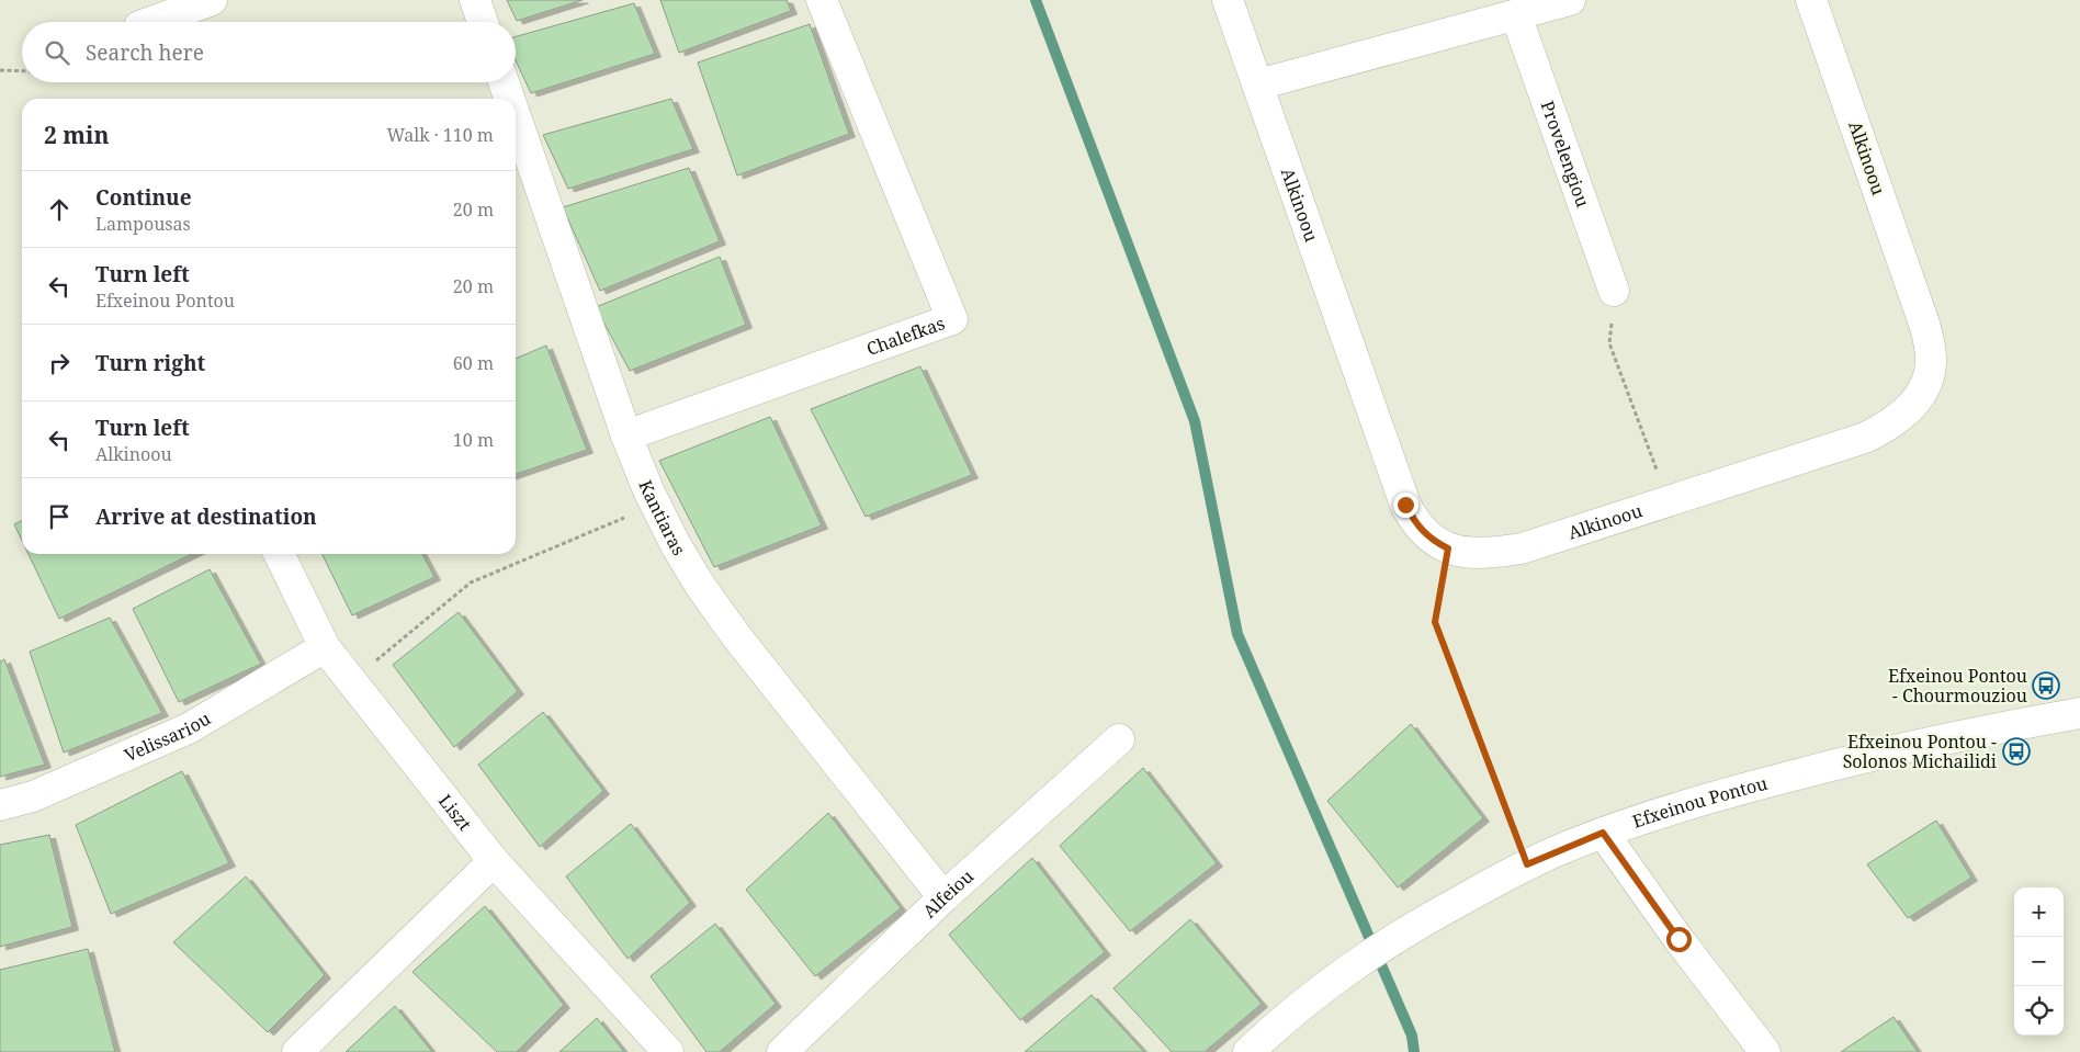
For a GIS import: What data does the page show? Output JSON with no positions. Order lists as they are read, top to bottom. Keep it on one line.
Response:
{"streets":{"street":["Provelengiou","Alkinoou","Chalefkas","Kantiaras","Velissariou","Efxeinou Pontou","Liszt","Alfeiou"]},"crossings":[["Chalefkas","Kantiaras"],["Kantiaras","Alfeiou"],["Velissariou","Liszt"]],"places":{"bus stop":["Efxeinou Pontou - Chourmouziou","Efxeinou Pontou - Solonos Michailidi"]},"page":{"search":"Search here","heading":["2 min","Walk · 110 m"],"list":[["Continue","Lampousas","20 m"],["Turn left","Efxeinou Pontou","20 m"],["Turn right","60 m"],["Turn left","Alkinoou","10 m"],"Arrive at destination"],"map_buttons":["+","−"]}}
